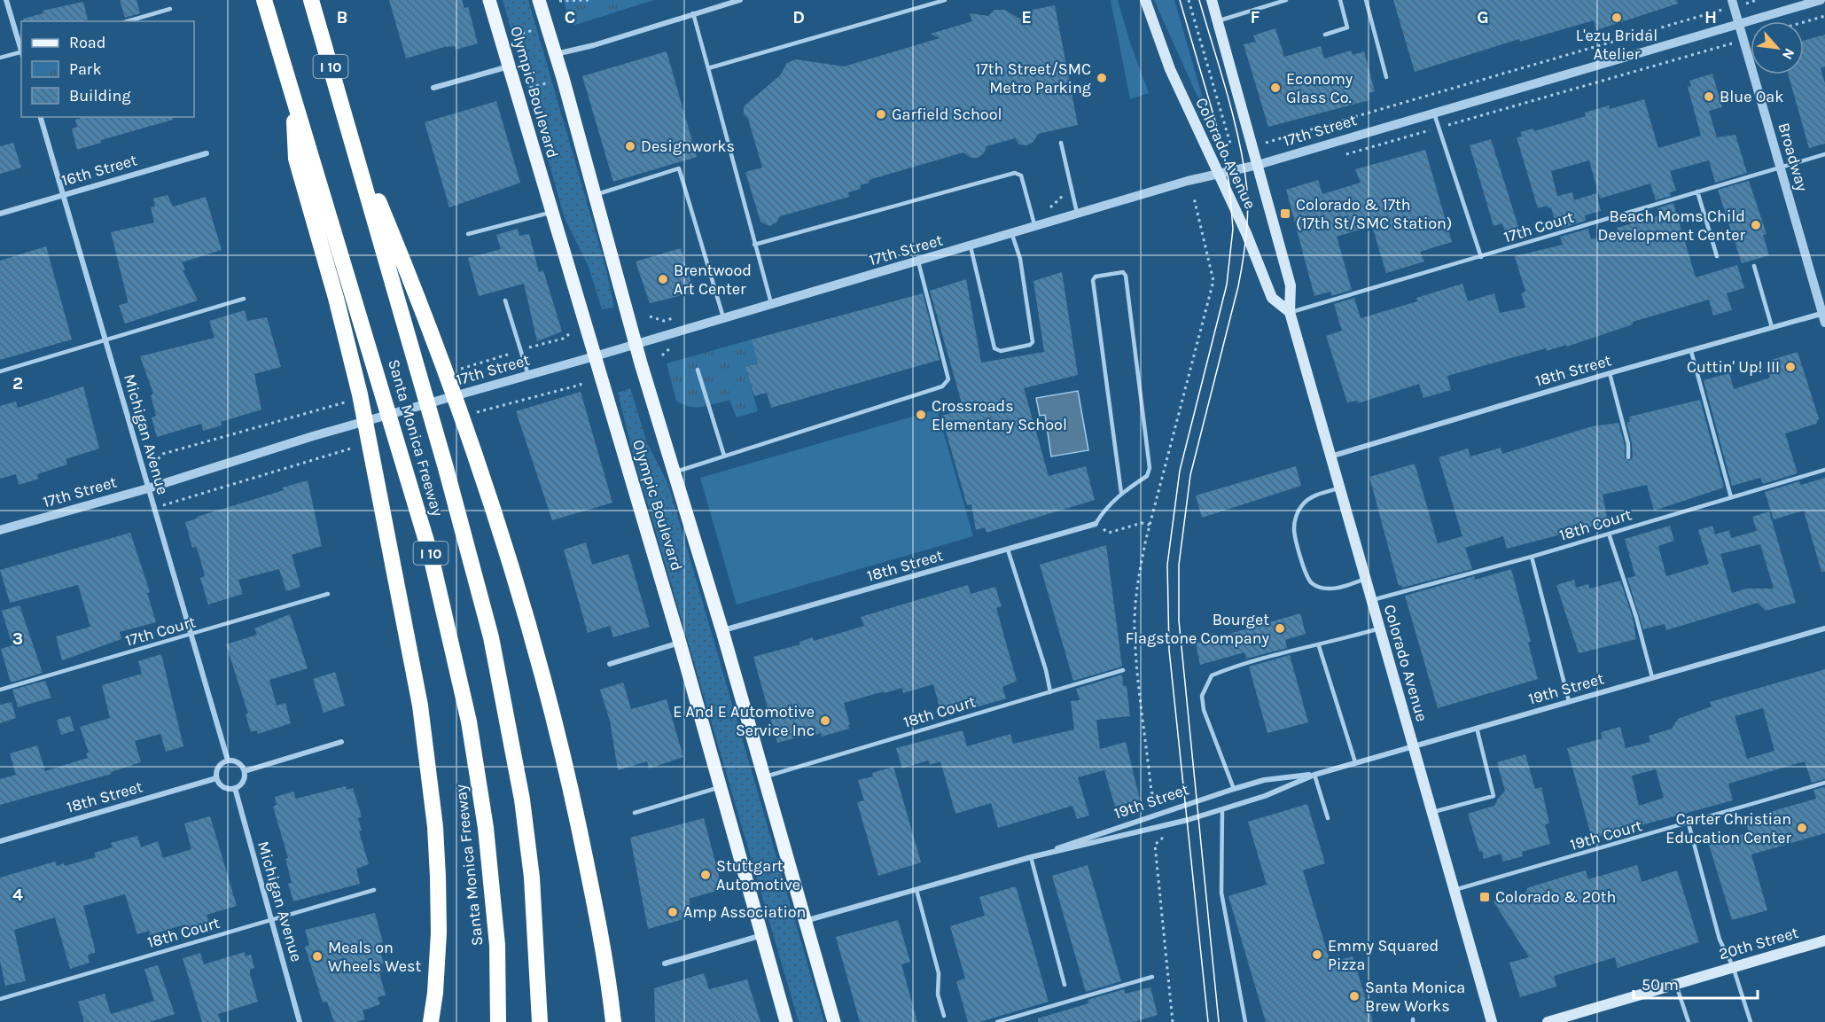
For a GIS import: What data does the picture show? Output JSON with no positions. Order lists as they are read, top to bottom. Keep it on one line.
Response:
{"streets":{"highway":["I 10","Santa Monica Freeway"],"main road":["Olympic Boulevard","Colorado Avenue","20th Street"],"street":["17th Street","Broadway","16th Street","18th Street","Michigan Avenue","19th Street"],"lane":["17th Court","18th Court","19th Court"]},"crossings":[["Olympic Boulevard","17th Street"],["Olympic Boulevard","18th Street"],["Olympic Boulevard","18th Court"],["Olympic Boulevard","19th Street"],["17th Street","Colorado Avenue"],["17th Street","Broadway"],["17th Street","Michigan Avenue"],["Colorado Avenue","17th Court"],["Colorado Avenue","18th Street"],["Colorado Avenue","18th Court"],["Colorado Avenue","19th Street"],["Colorado Avenue","19th Court"],["Broadway","17th Court"],["Broadway","18th Street"],["16th Street","Michigan Avenue"],["17th Court","Michigan Avenue"],["18th Street","Michigan Avenue"],["Michigan Avenue","18th Court"]],"places":{"other":["L'ezu Bridal Atelier","17th Street/SMC Metro Parking","Economy Glass Co.","Blue Oak","Garfield School","Designworks","Beach Moms Child Development Center","Brentwood Art Center","Cuttin' Up! III","Crossroads Elementary School","Bourget Flagstone Company","E And E Automotive Service Inc","Carter Christian Education Center","Stuttgart Automotive","Amp Association","Emmy Squared Pizza","Meals on Wheels West","Santa Monica Brew Works"],"transit":["Colorado & 17th (17th St/SMC Station)","Colorado & 20th"]},"legend":["Road","Park","Building"],"scale_bar":"50 m","north":"bottom right","grid":{"columns":["B","C","D","E","F","G","H"],"rows":["2","3","4"]}}
